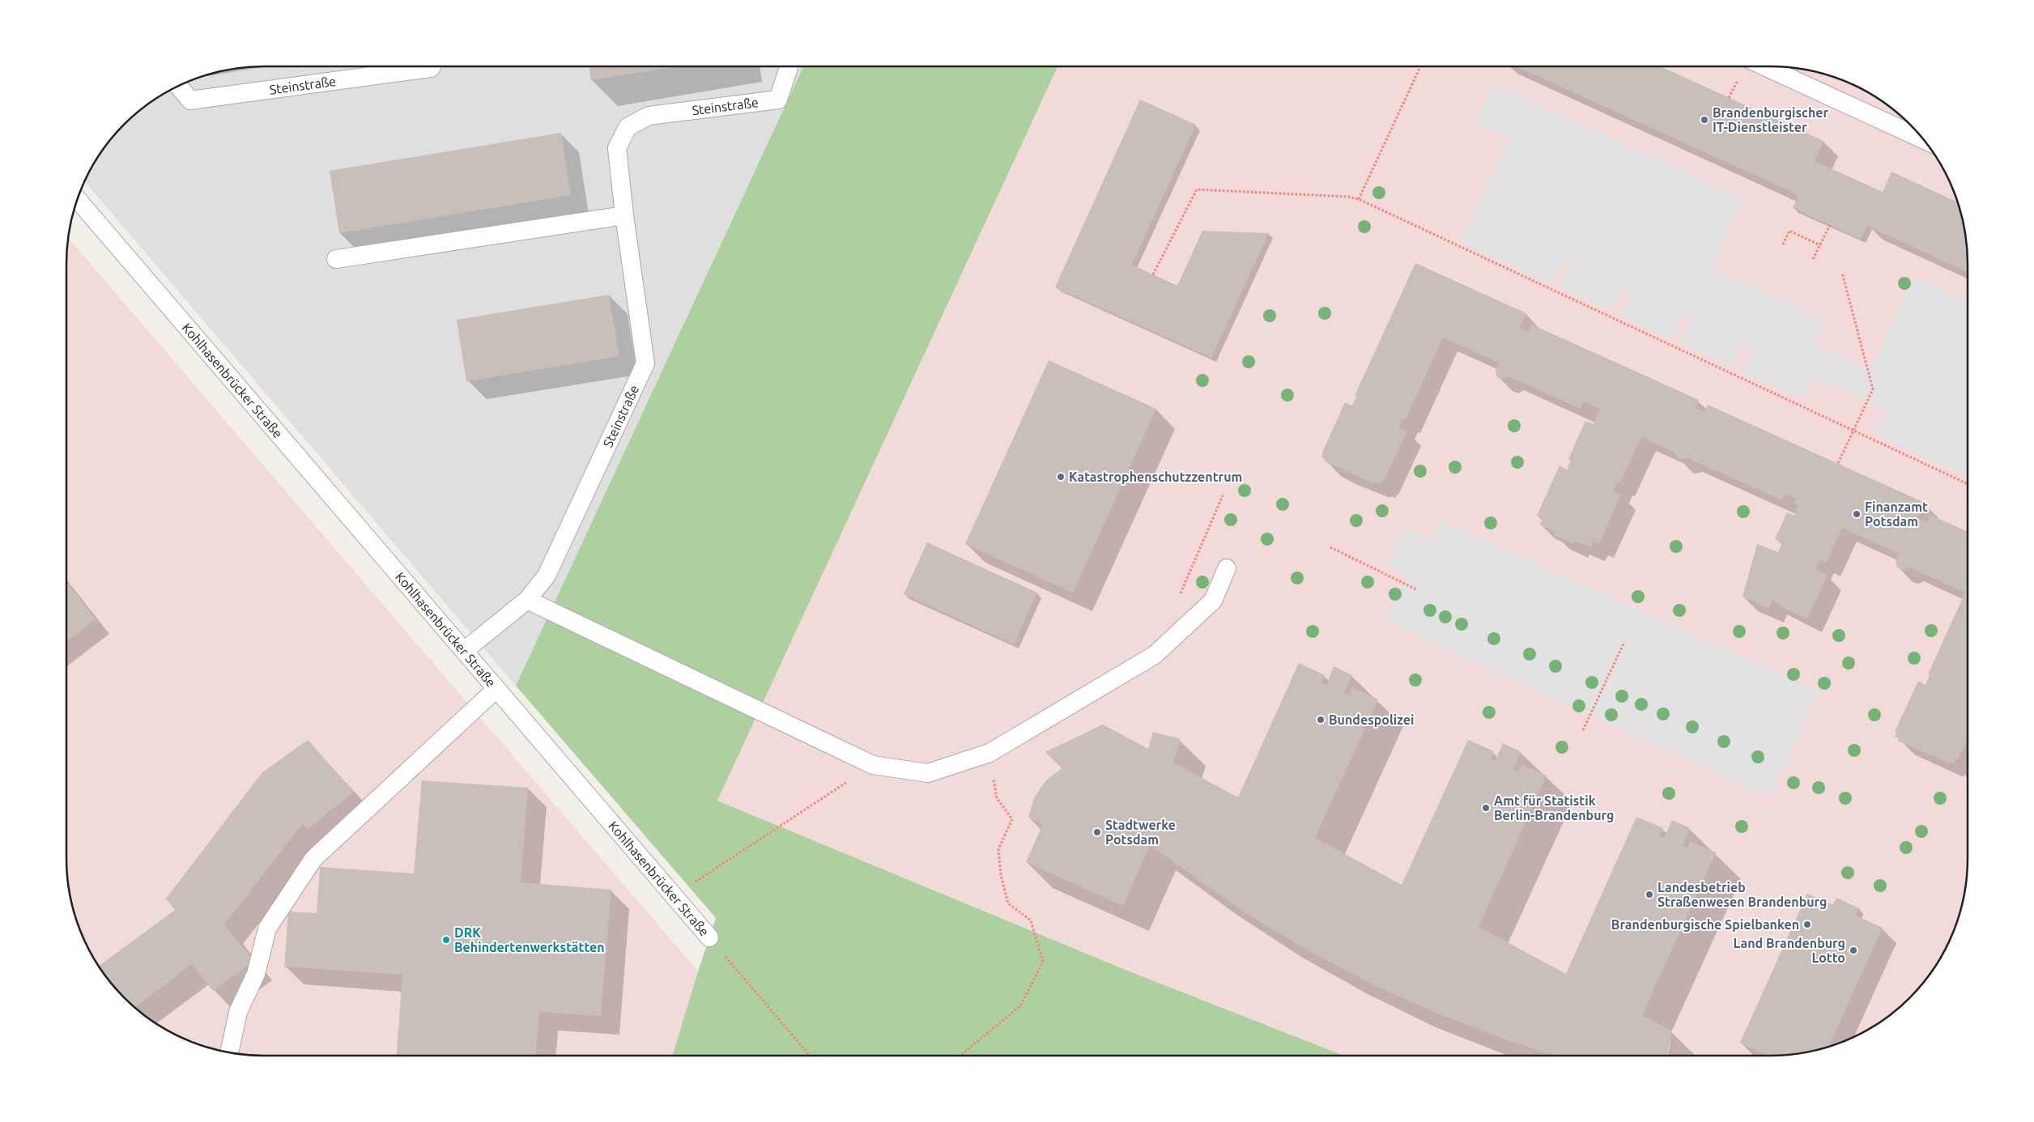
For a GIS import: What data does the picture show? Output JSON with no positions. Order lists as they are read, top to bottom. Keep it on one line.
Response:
{"streets":{"lane":["Steinstraße","Kohlhasenbrücker Straße"]},"crossings":[["Steinstraße","Kohlhasenbrücker Straße"]],"places":["Brandenburgischer IT-Dienstleister","Katastrophenschutzzentrum","Finanzamt Potsdam","Bundespolizei","Amt für Statistik Berlin-Brandenburg","Stadtwerke Potsdam","Landesbetrieb Straßenwesen Brandenburg","Brandenburgische Spielbanken","DRK Behindertenwerkstätten","Land Brandenburg Lotto"]}
